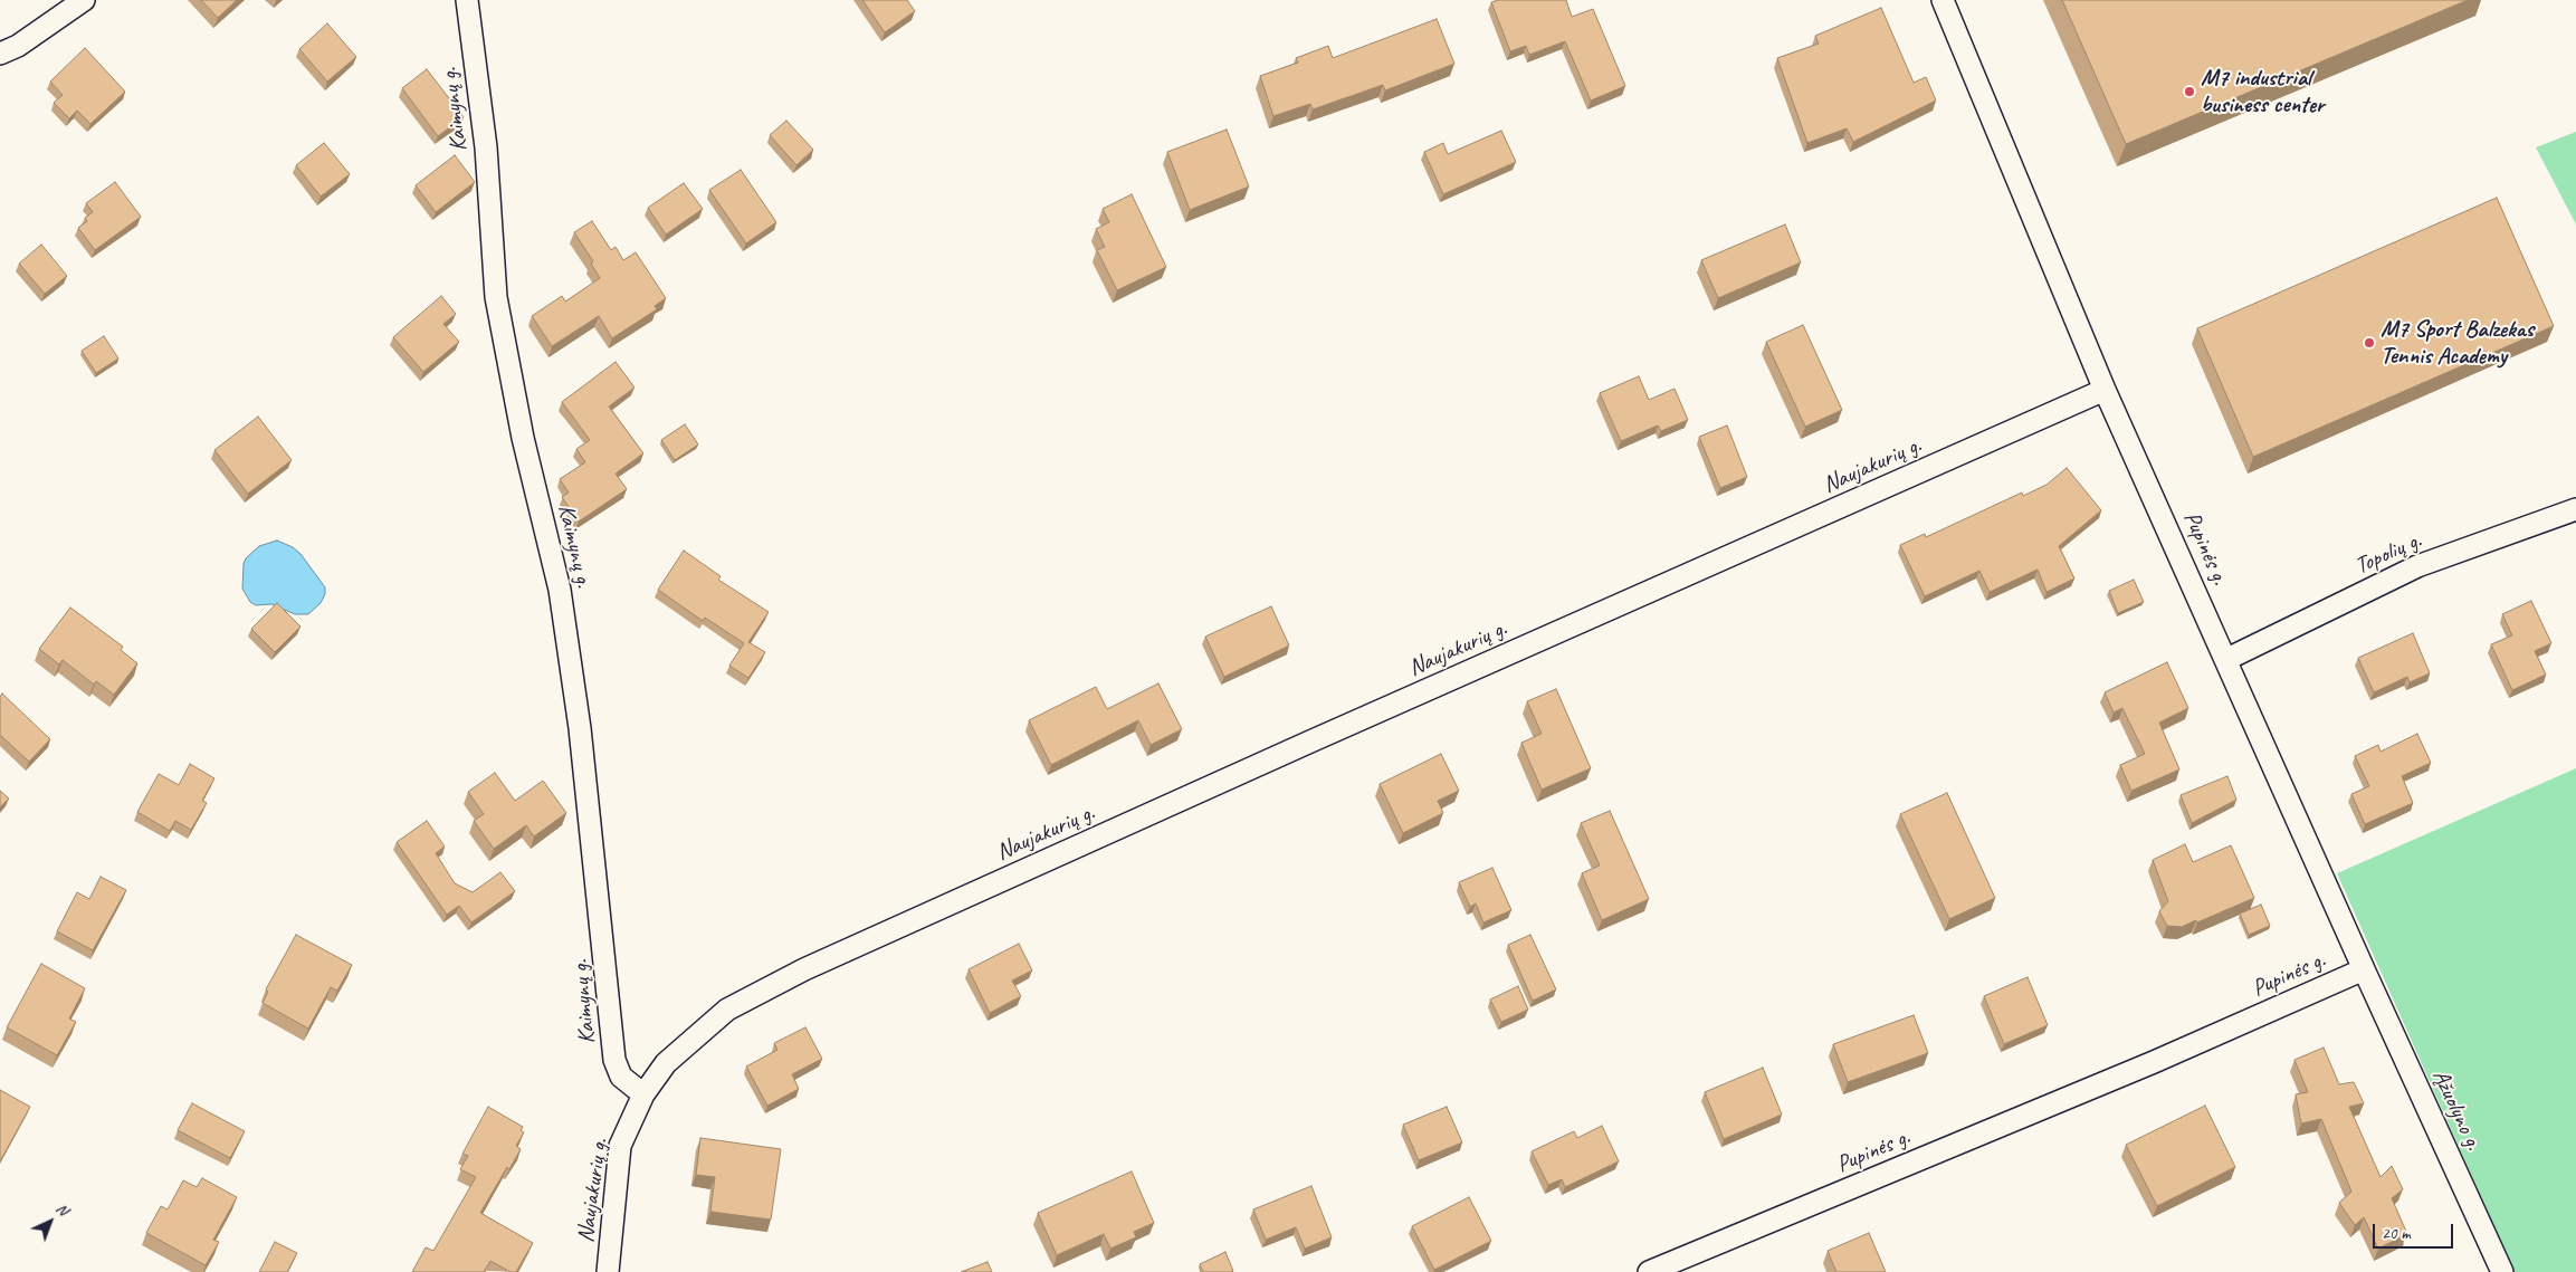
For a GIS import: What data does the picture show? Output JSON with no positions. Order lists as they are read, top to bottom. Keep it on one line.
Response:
{"streets":{"street":["Kaimynų g.","Naujakurių g.","Pupinės g.","Topolių g.","Ąžuolyno g."]},"crossings":[["Kaimynų g.","Naujakurių g."],["Naujakurių g.","Pupinės g."],["Pupinės g.","Topolių g."],["Pupinės g.","Ąžuolyno g."]],"places":["M7 industrial business center","M7 Sport Balzekas Tennis Academy"],"scale_bar":"20 m","north":"top right"}
